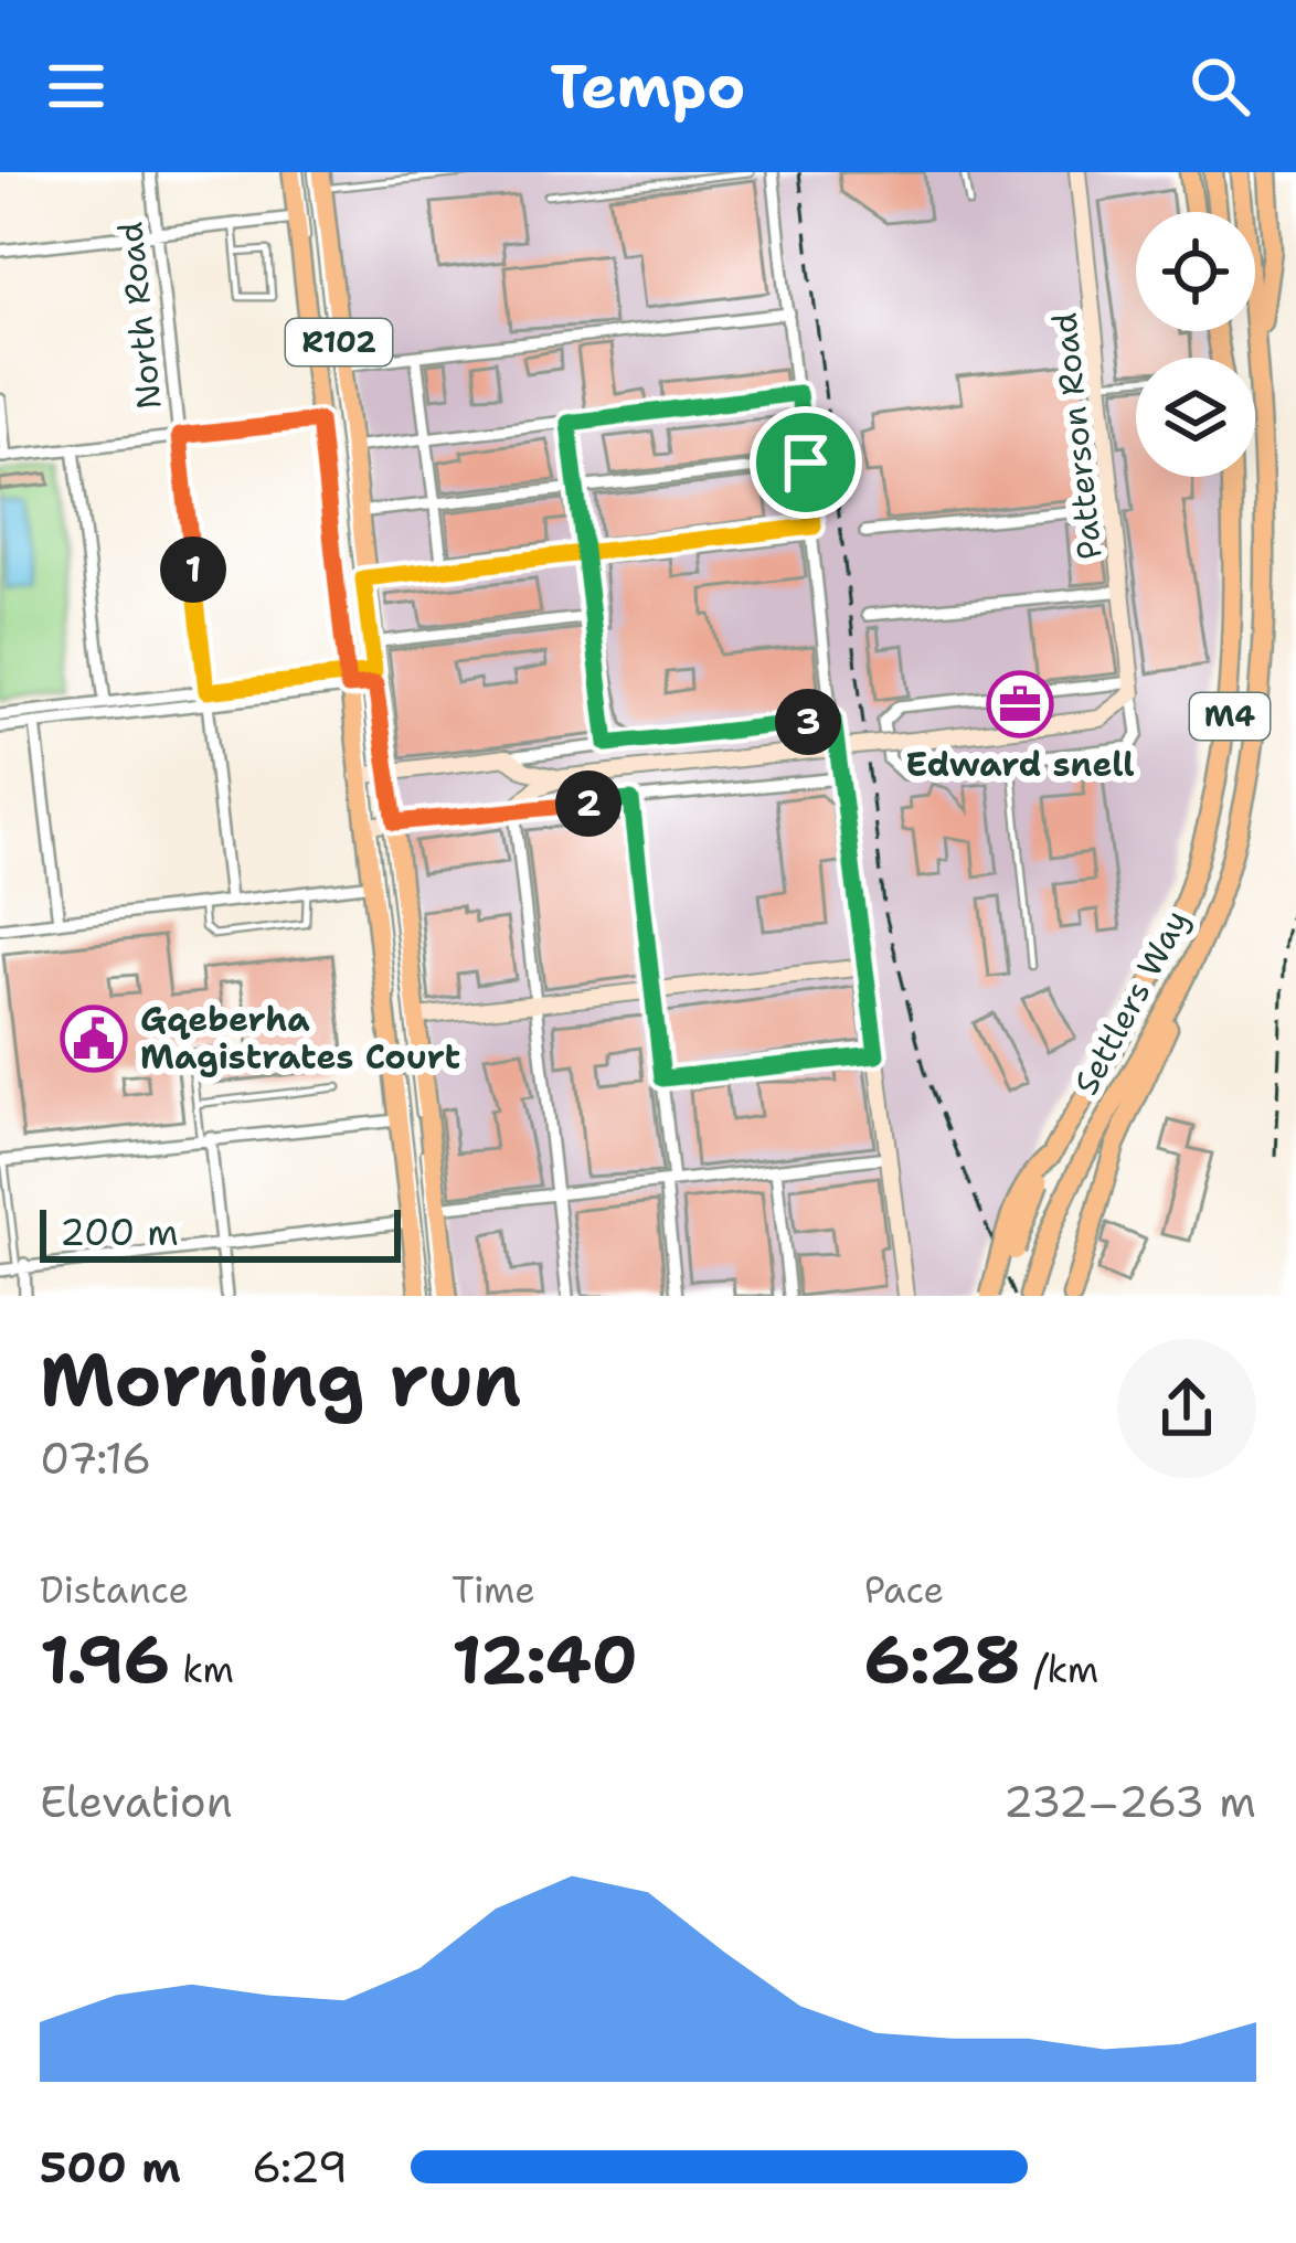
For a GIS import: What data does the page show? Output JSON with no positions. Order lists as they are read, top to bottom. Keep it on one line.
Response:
{"streets":{"highway":["M4","Settlers Way"],"main road":["R102"],"street":["North Road","Patterson Road"]},"places":{"office":["Edward snell"],"public building":["Gqeberha Magistrates Court"]},"scale_bar":"200 m","page":{"header":"Tempo","pins":["1","3","2"],"scale":"200 m","heading":["Morning run","07:16"],"stats":[["Distance","1.96 km"],["Time","12:40"],["Pace","6:28 /km"]],"chart":["Elevation","232–263 m"],"list":[{"name":"500 m","note":"6:29"}]}}
